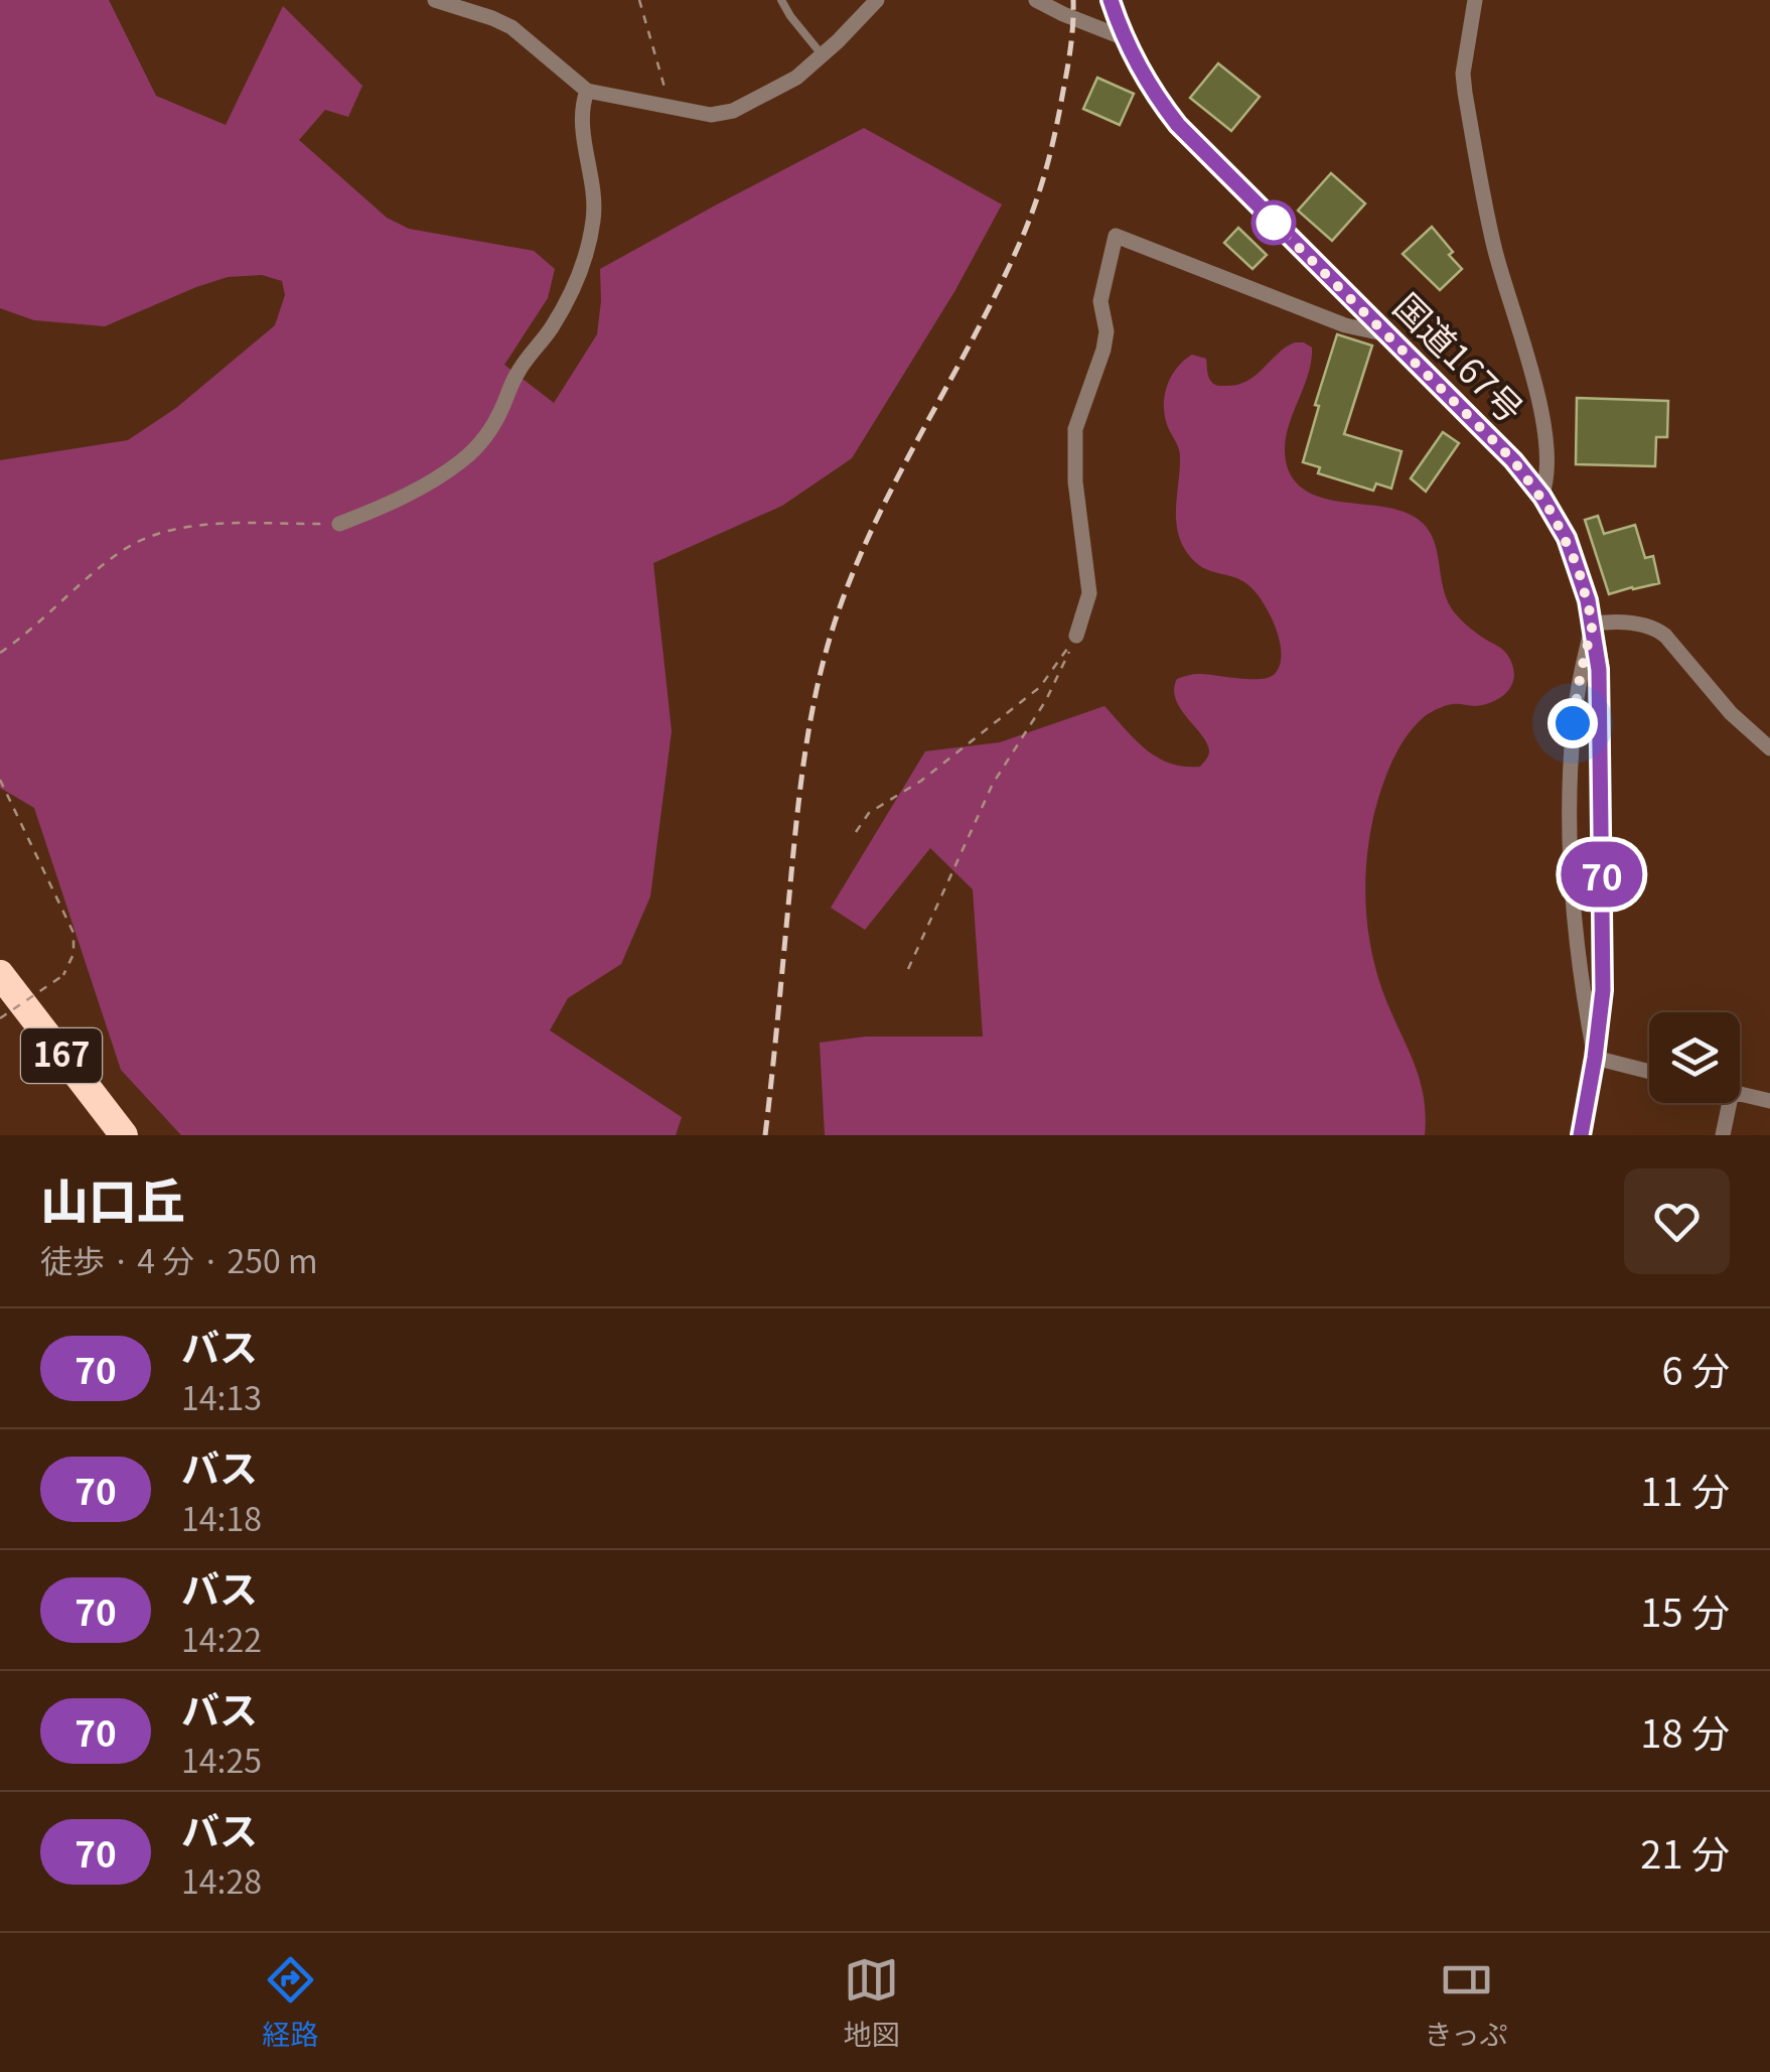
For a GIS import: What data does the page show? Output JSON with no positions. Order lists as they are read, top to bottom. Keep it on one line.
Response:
{"streets":{"highway":["167"],"street":["国道167号"]},"lines":["bus line 70"],"page":{"on_map":"70","heading":["山口丘","徒歩 · 4 分 · 250 m"],"list":[{"mark":"70","name":"バス","note":"14:13","value":"6 分"},{"mark":"70","name":"バス","note":"14:18","value":"11 分"},{"mark":"70","name":"バス","note":"14:22","value":"15 分"},{"mark":"70","name":"バス","note":"14:25","value":"18 分"},{"mark":"70","name":"バス","note":"14:28","value":"21 分"}],"tabs":["経路","地図","きっぷ"]}}
